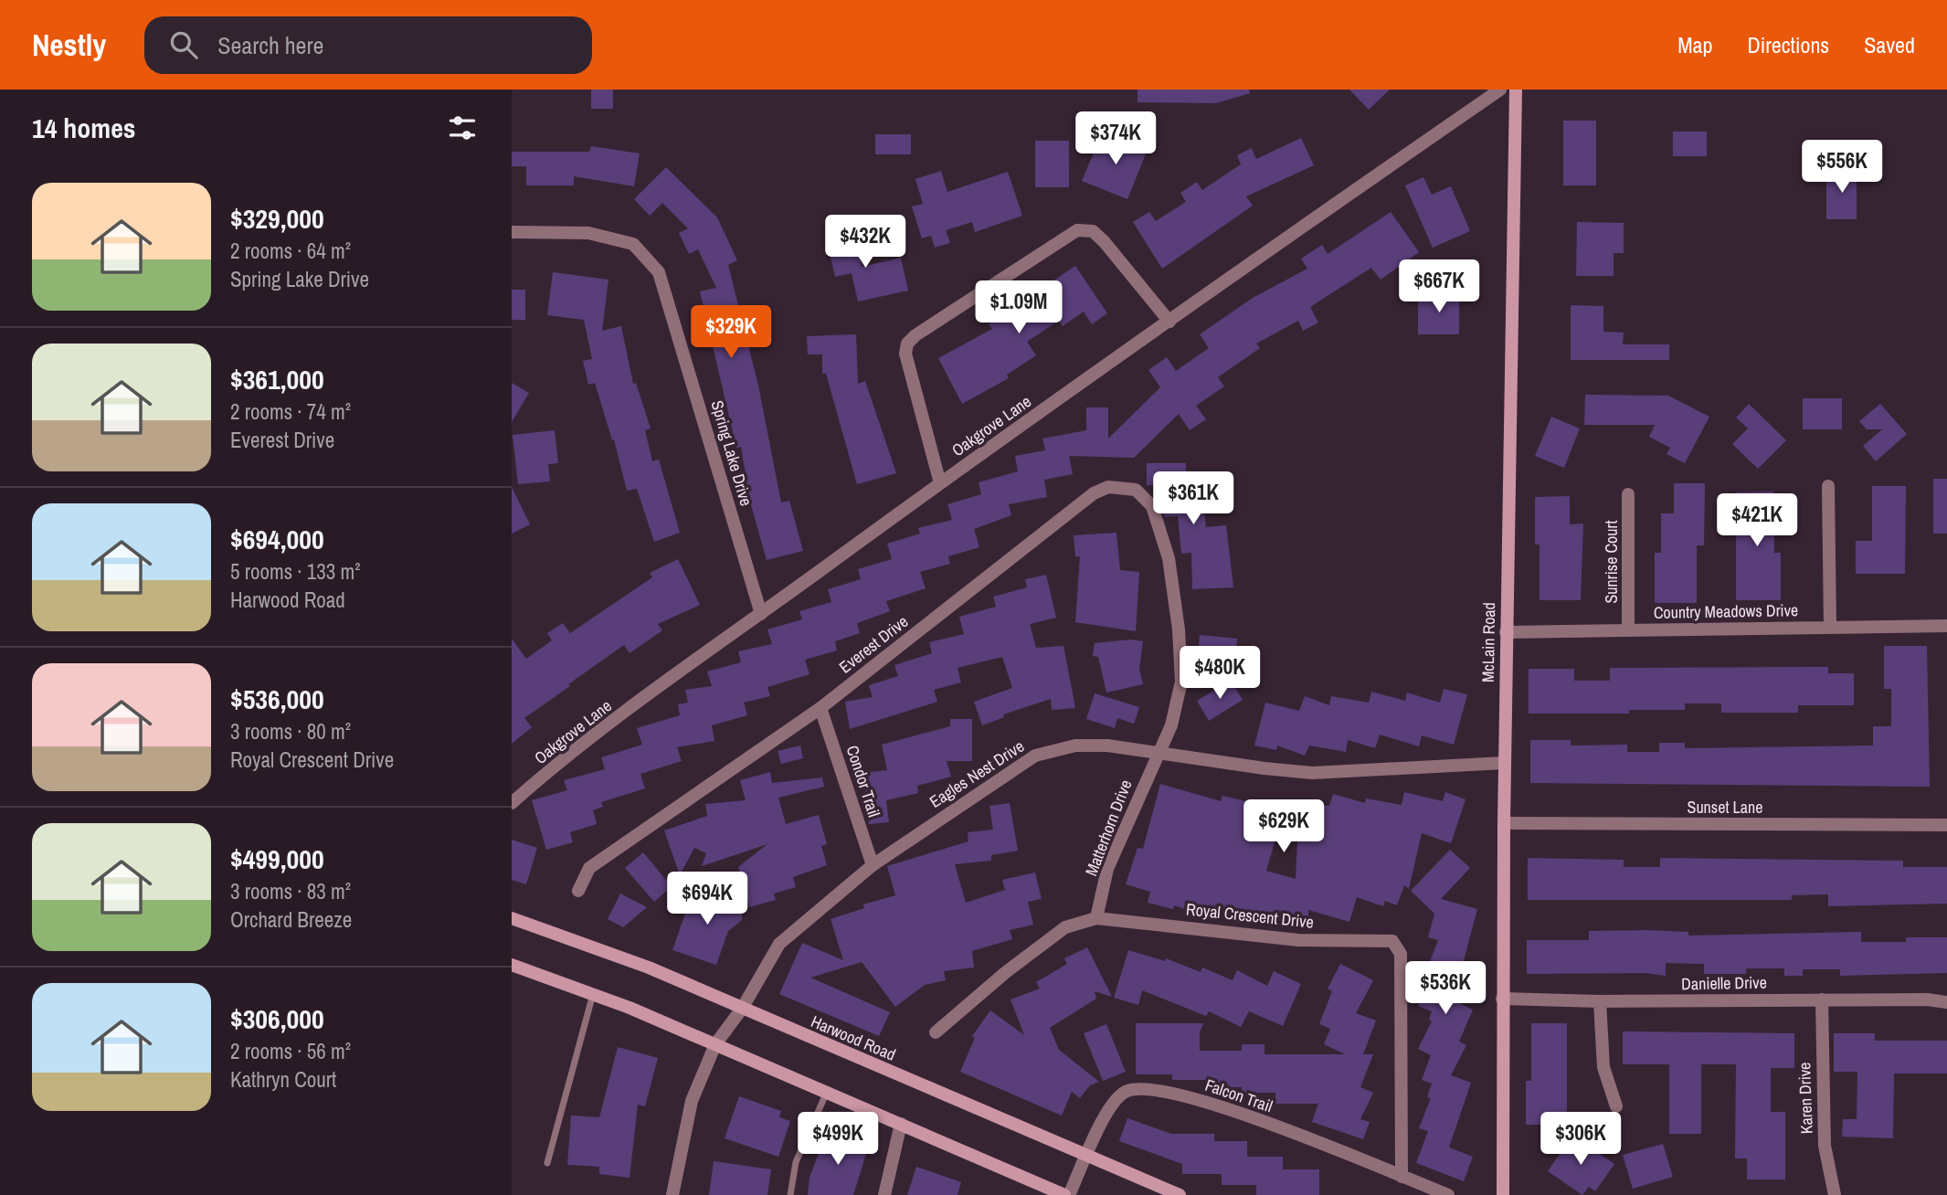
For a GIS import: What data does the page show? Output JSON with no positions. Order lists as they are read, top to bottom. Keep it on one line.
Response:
{"streets":{"main road":["McLain Road","Harwood Road"],"street":["Oakgrove Lane","Spring Lake Drive","Sunrise Court","Country Meadows Drive","Everest Drive","Eagles Nest Drive","Condor Trail","Sunset Lane","Matterhorn Drive","Royal Crescent Drive","Danielle Drive","Falcon Trail","Karen Drive"]},"crossings":[["Oakgrove Lane","Spring Lake Drive"],["Sunrise Court","Country Meadows Drive"],["Country Meadows Drive","McLain Road"],["McLain Road","Eagles Nest Drive"],["McLain Road","Sunset Lane"],["McLain Road","Danielle Drive"],["Everest Drive","Condor Trail"],["Everest Drive","Matterhorn Drive"],["Eagles Nest Drive","Condor Trail"],["Eagles Nest Drive","Matterhorn Drive"],["Eagles Nest Drive","Harwood Road"],["Matterhorn Drive","Royal Crescent Drive"],["Royal Crescent Drive","Falcon Trail"],["Danielle Drive","Karen Drive"],["Harwood Road","Falcon Trail"]],"page":{"header":"Nestly","search":"Search here","nav":["Map","Directions","Saved"],"heading":"14 homes","price":["$374K","$556K","$432K","$667K","$1.09M","$329K","$361K","$421K","$480K","$629K","$694K","$536K","$499K","$306K"],"list":[{"name":"$329,000","note":"2 rooms · 64 m² · Spring Lake Drive"},{"name":"$361,000","note":"2 rooms · 74 m² · Everest Drive"},{"name":"$694,000","note":"5 rooms · 133 m² · Harwood Road"},{"name":"$536,000","note":"3 rooms · 80 m² · Royal Crescent Drive"},{"name":"$499,000","note":"3 rooms · 83 m² · Orchard Breeze"},{"name":"$306,000","note":"2 rooms · 56 m² · Kathryn Court"}]}}
